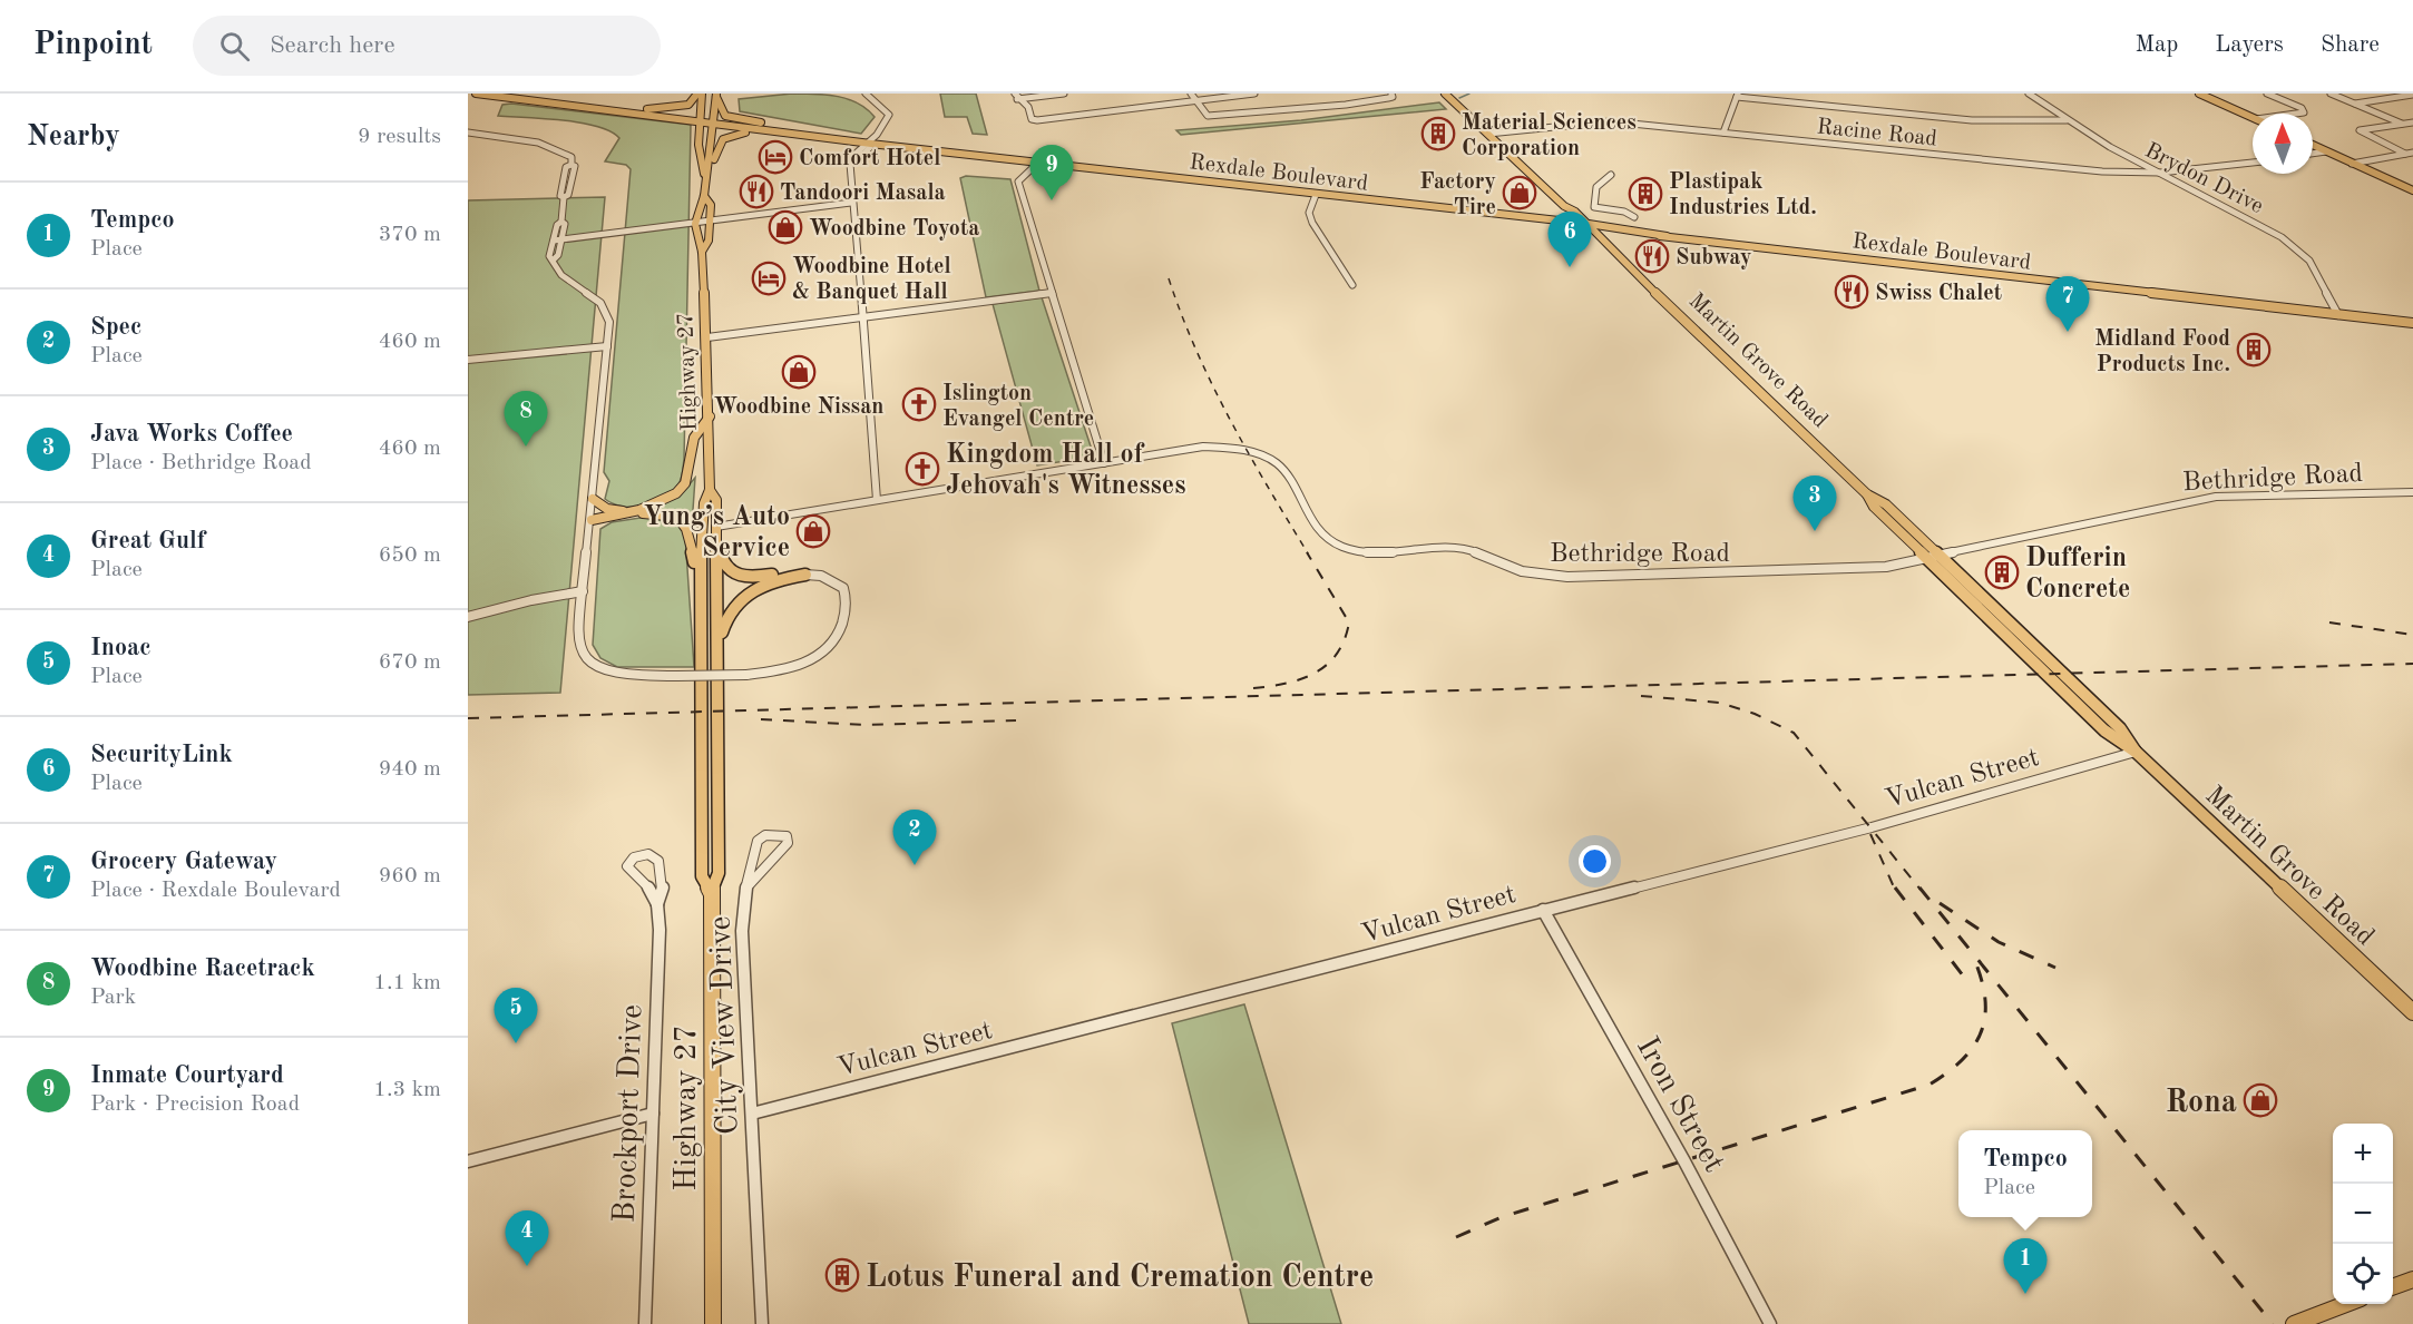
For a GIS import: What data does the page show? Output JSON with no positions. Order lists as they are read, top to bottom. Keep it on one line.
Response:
{"streets":{"main road":["Rexdale Boulevard","Martin Grove Road","Highway 27"],"street":["Racine Road","Brydon Drive","Bethridge Road","Vulcan Street","City View Drive","Iron Street","Brockport Drive"]},"crossings":[["Racine Road","Brydon Drive"],["Racine Road","Martin Grove Road"],["Rexdale Boulevard","Brydon Drive"],["Rexdale Boulevard","Martin Grove Road"],["Rexdale Boulevard","Highway 27"],["Martin Grove Road","Bethridge Road"],["Martin Grove Road","Vulcan Street"],["Highway 27","Bethridge Road"],["Vulcan Street","City View Drive"],["Vulcan Street","Iron Street"]],"places":{"building":["Material Sciences Corporation","Plastipak Industries Ltd.","Midland Food Products Inc.","Dufferin Concrete","Lotus Funeral and Cremation Centre"],"hotel":["Comfort Hotel","Woodbine Hotel & Banquet Hall"],"restaurant":["Tandoori Masala","Subway","Swiss Chalet"],"shop":["Factory Tire","Woodbine Toyota","Woodbine Nissan","Yung’s Auto Service","Rona"],"church":["Islington Evangel Centre","Kingdom Hall of Jehovah's Witnesses"]},"north":"top","page":{"header":"Pinpoint","search":"Search here","nav":["Map","Layers","Share"],"heading":["Nearby","9 results"],"pins":["9","6","7","8","3","2","5","4","1"],"list":[{"mark":"1","name":"Tempco","note":"Place","value":"370 m"},{"mark":"2","name":"Spec","note":"Place","value":"460 m"},{"mark":"3","name":"Java Works Coffee","note":"Place · Bethridge Road","value":"460 m"},{"mark":"4","name":"Great Gulf","note":"Place","value":"650 m"},{"mark":"5","name":"Inoac","note":"Place","value":"670 m"},{"mark":"6","name":"SecurityLink","note":"Place","value":"940 m"},{"mark":"7","name":"Grocery Gateway","note":"Place · Rexdale Boulevard","value":"960 m"},{"mark":"8","name":"Woodbine Racetrack","note":"Park","value":"1.1 km"},{"mark":"9","name":"Inmate Courtyard","note":"Park · Precision Road","value":"1.3 km"}],"map_buttons":["+","−"],"popup":["Tempco","Place"]}}
